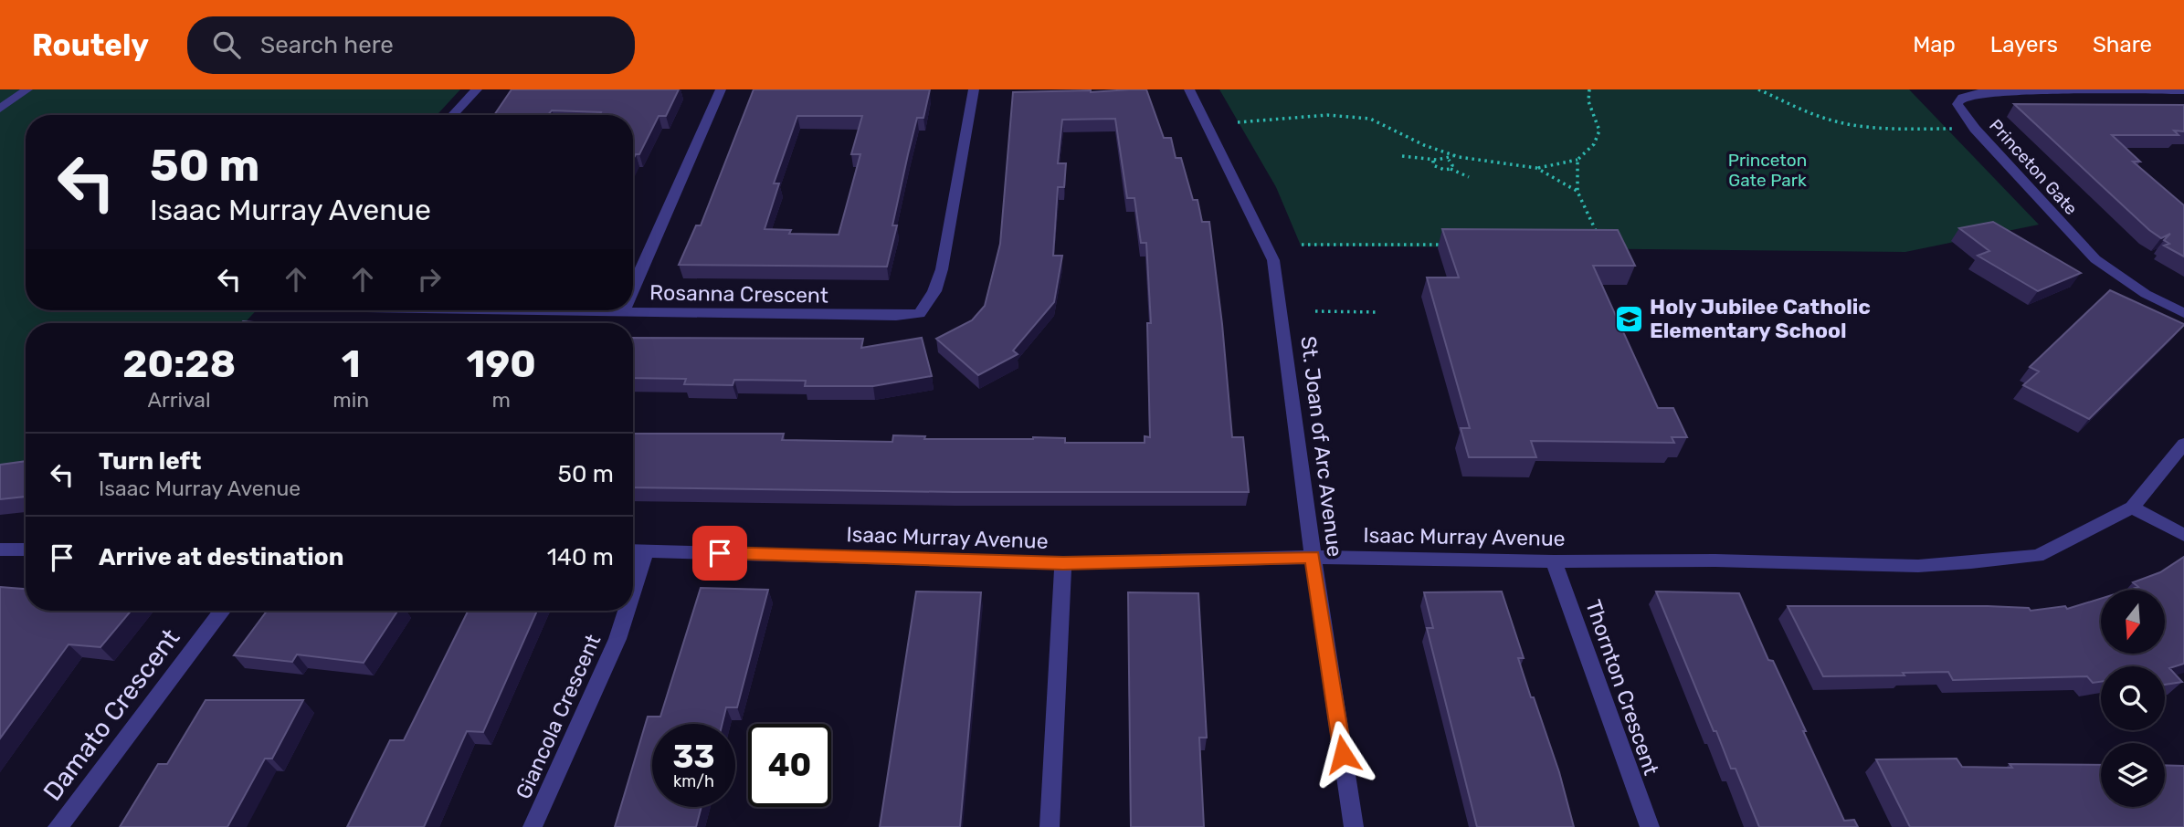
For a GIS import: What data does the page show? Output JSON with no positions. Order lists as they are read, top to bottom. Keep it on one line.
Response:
{"streets":{"street":["Princeton Gate","Rosanna Crescent","St. Joan of Arc Avenue","Isaac Murray Avenue","Thornton Crescent","Damato Crescent","Giancola Crescent"]},"crossings":[["St. Joan of Arc Avenue","Isaac Murray Avenue"],["Isaac Murray Avenue","Thornton Crescent"],["Isaac Murray Avenue","Giancola Crescent"]],"parks":["Princeton Gate Park"],"places":{"school or university":["Holy Jubilee Catholic Elementary School"]},"north":"bottom","page":{"header":"Routely","search":"Search here","nav":["Map","Layers","Share"],"turn":["50 m","Isaac Murray Avenue"],"eta":["20:28","Arrival","1","min","190","m"],"list":[{"name":"Turn left","note":"Isaac Murray Avenue","value":"50 m"},{"name":"Arrive at destination","value":"140 m"}],"speed":"33 km/h","limit":"40"}}
